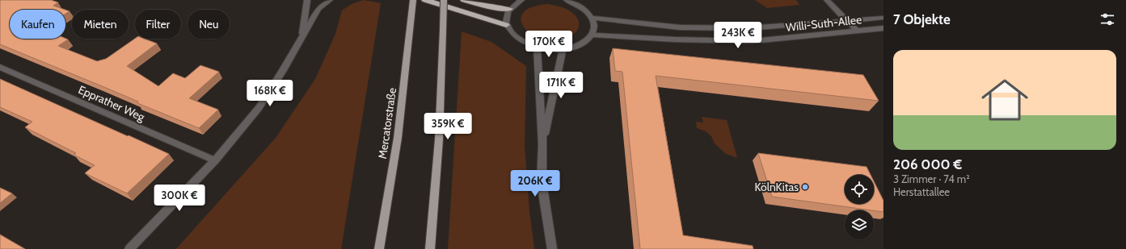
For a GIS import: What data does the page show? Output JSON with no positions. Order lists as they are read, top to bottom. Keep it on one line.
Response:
{"streets":{"main road":["Mercatorstraße"],"street":["Willi-Suth-Allee","Epprather Weg"]},"places":["KölnKitas"],"page":{"heading":"7 Objekte","chip":["Kaufen","Mieten","Filter","Neu"],"price":["243K €","170K €","171K €","168K €","359K €","206K €","300K €"],"list":[{"name":"206 000 €","note":"3 Zimmer · 74 m² · Herstattallee"}]}}
